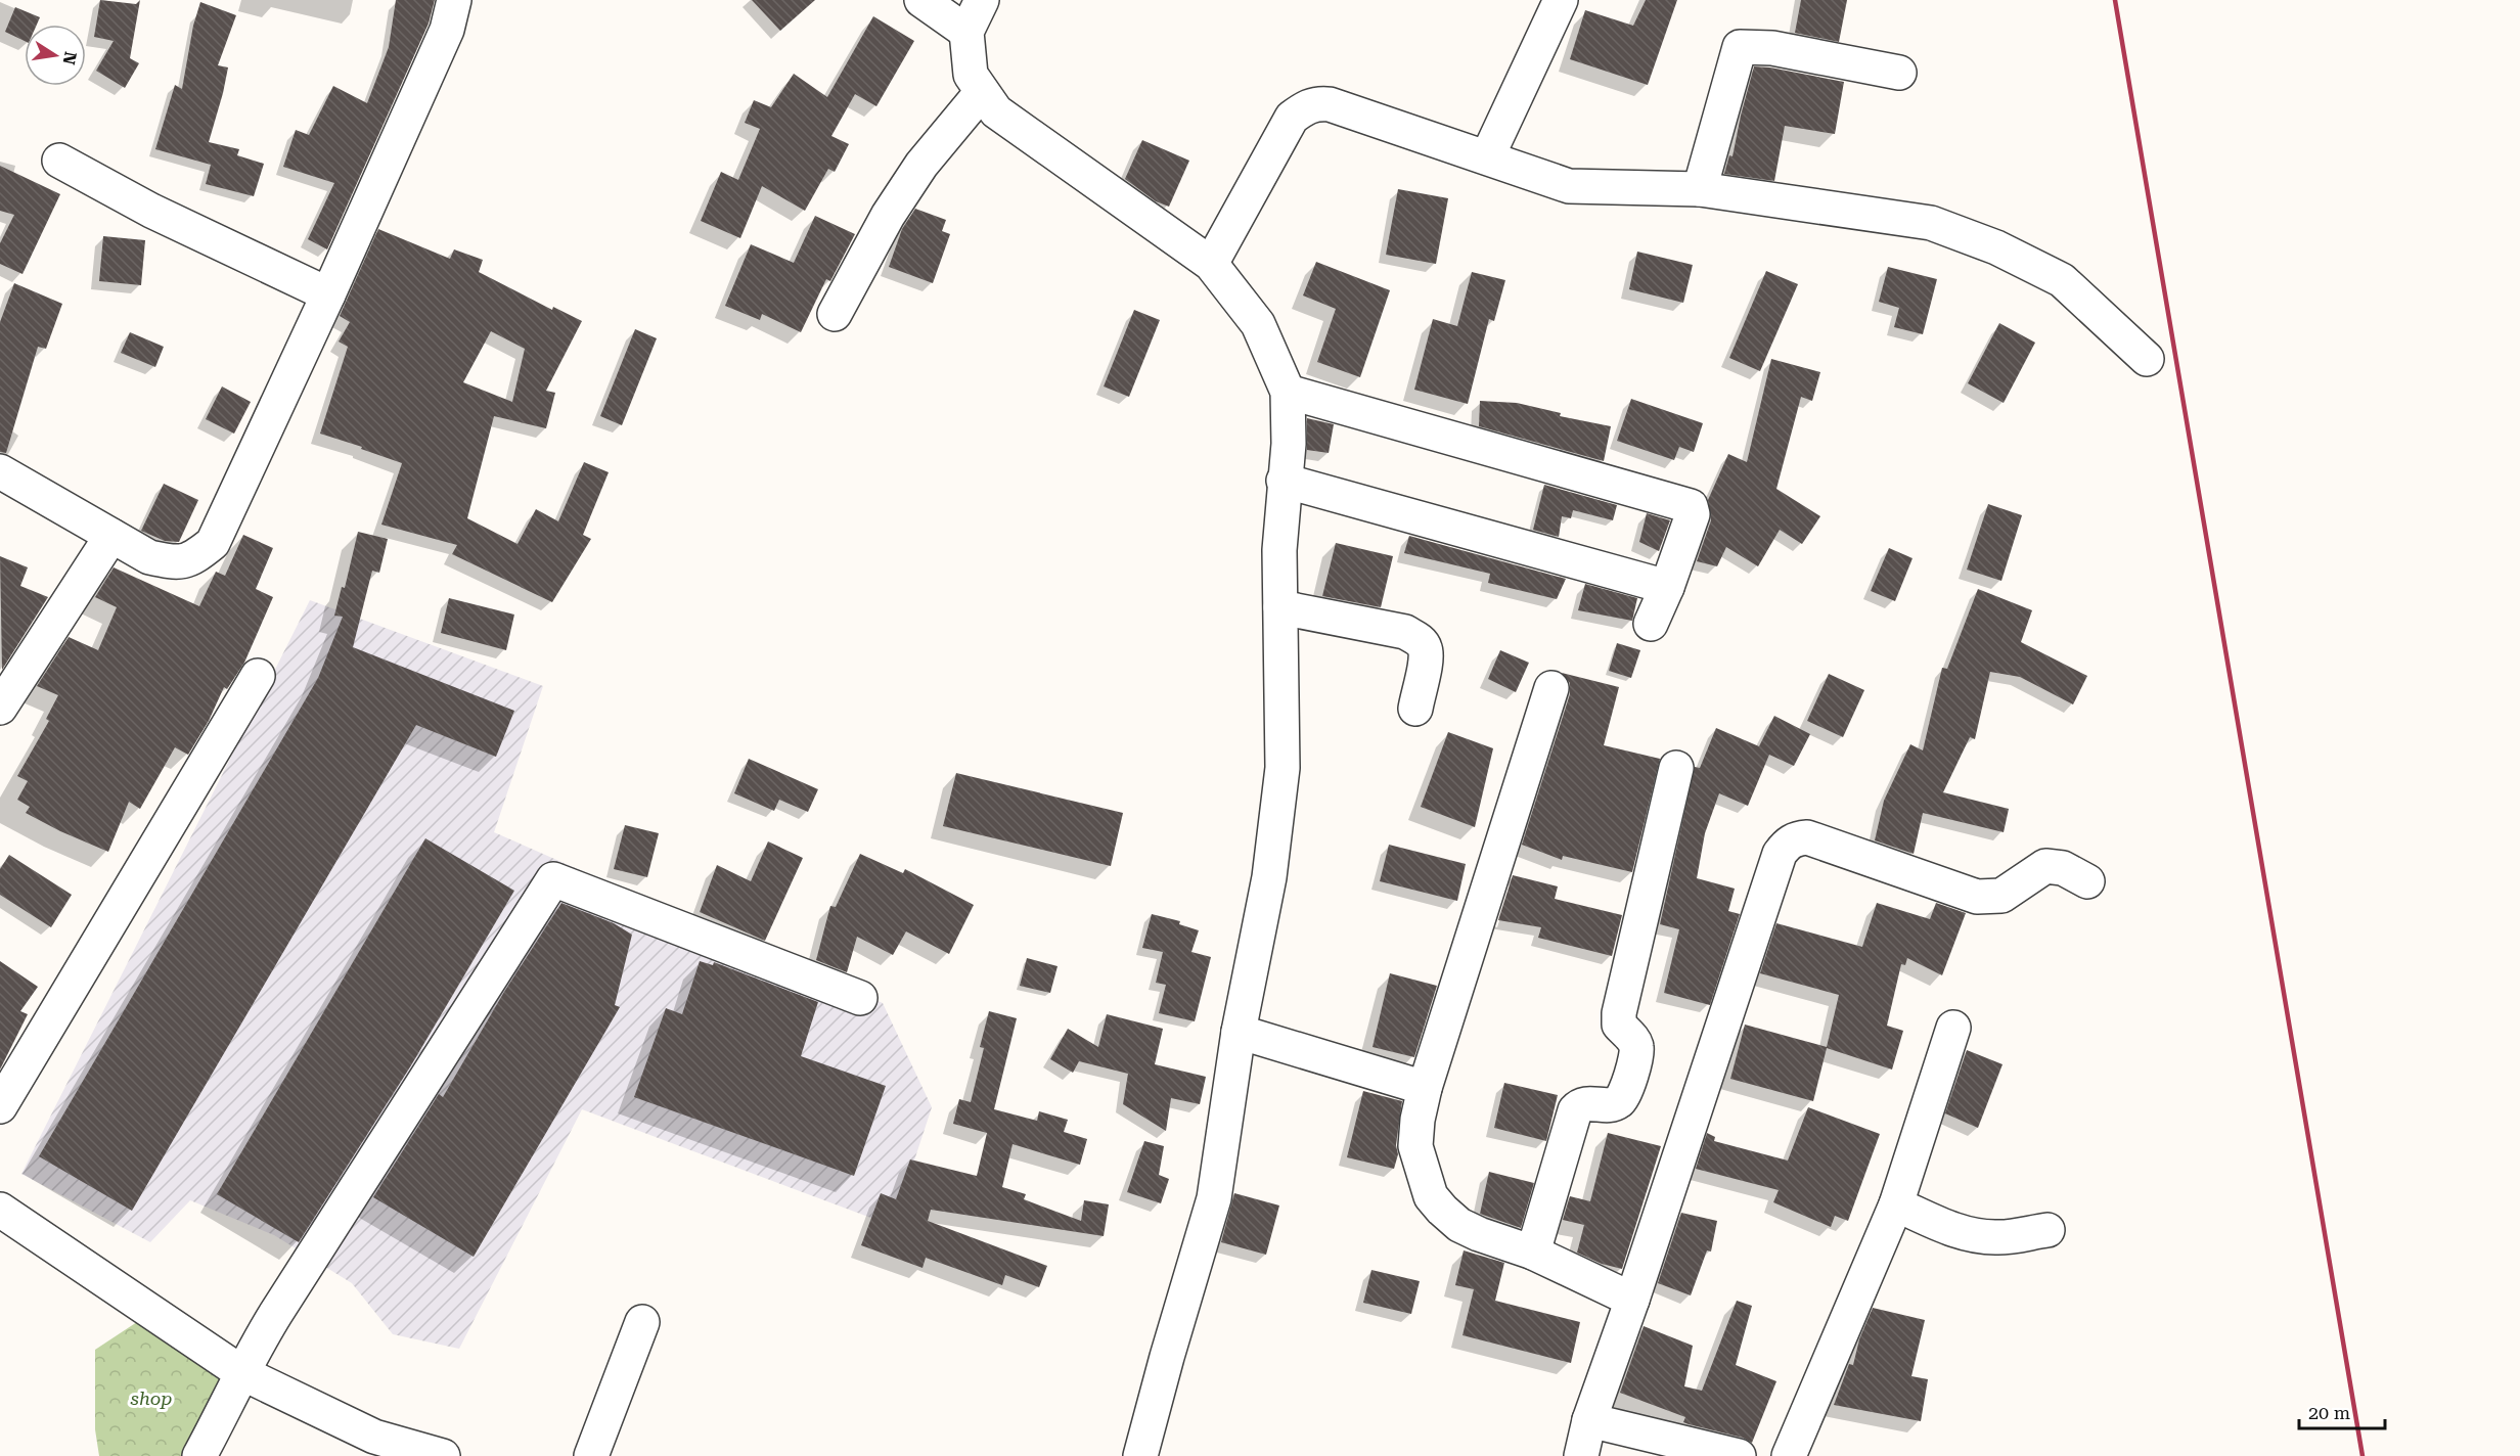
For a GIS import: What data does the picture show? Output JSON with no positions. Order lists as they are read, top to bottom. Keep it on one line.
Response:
{"parks":["shop"],"scale_bar":"20 m","north":"right"}
